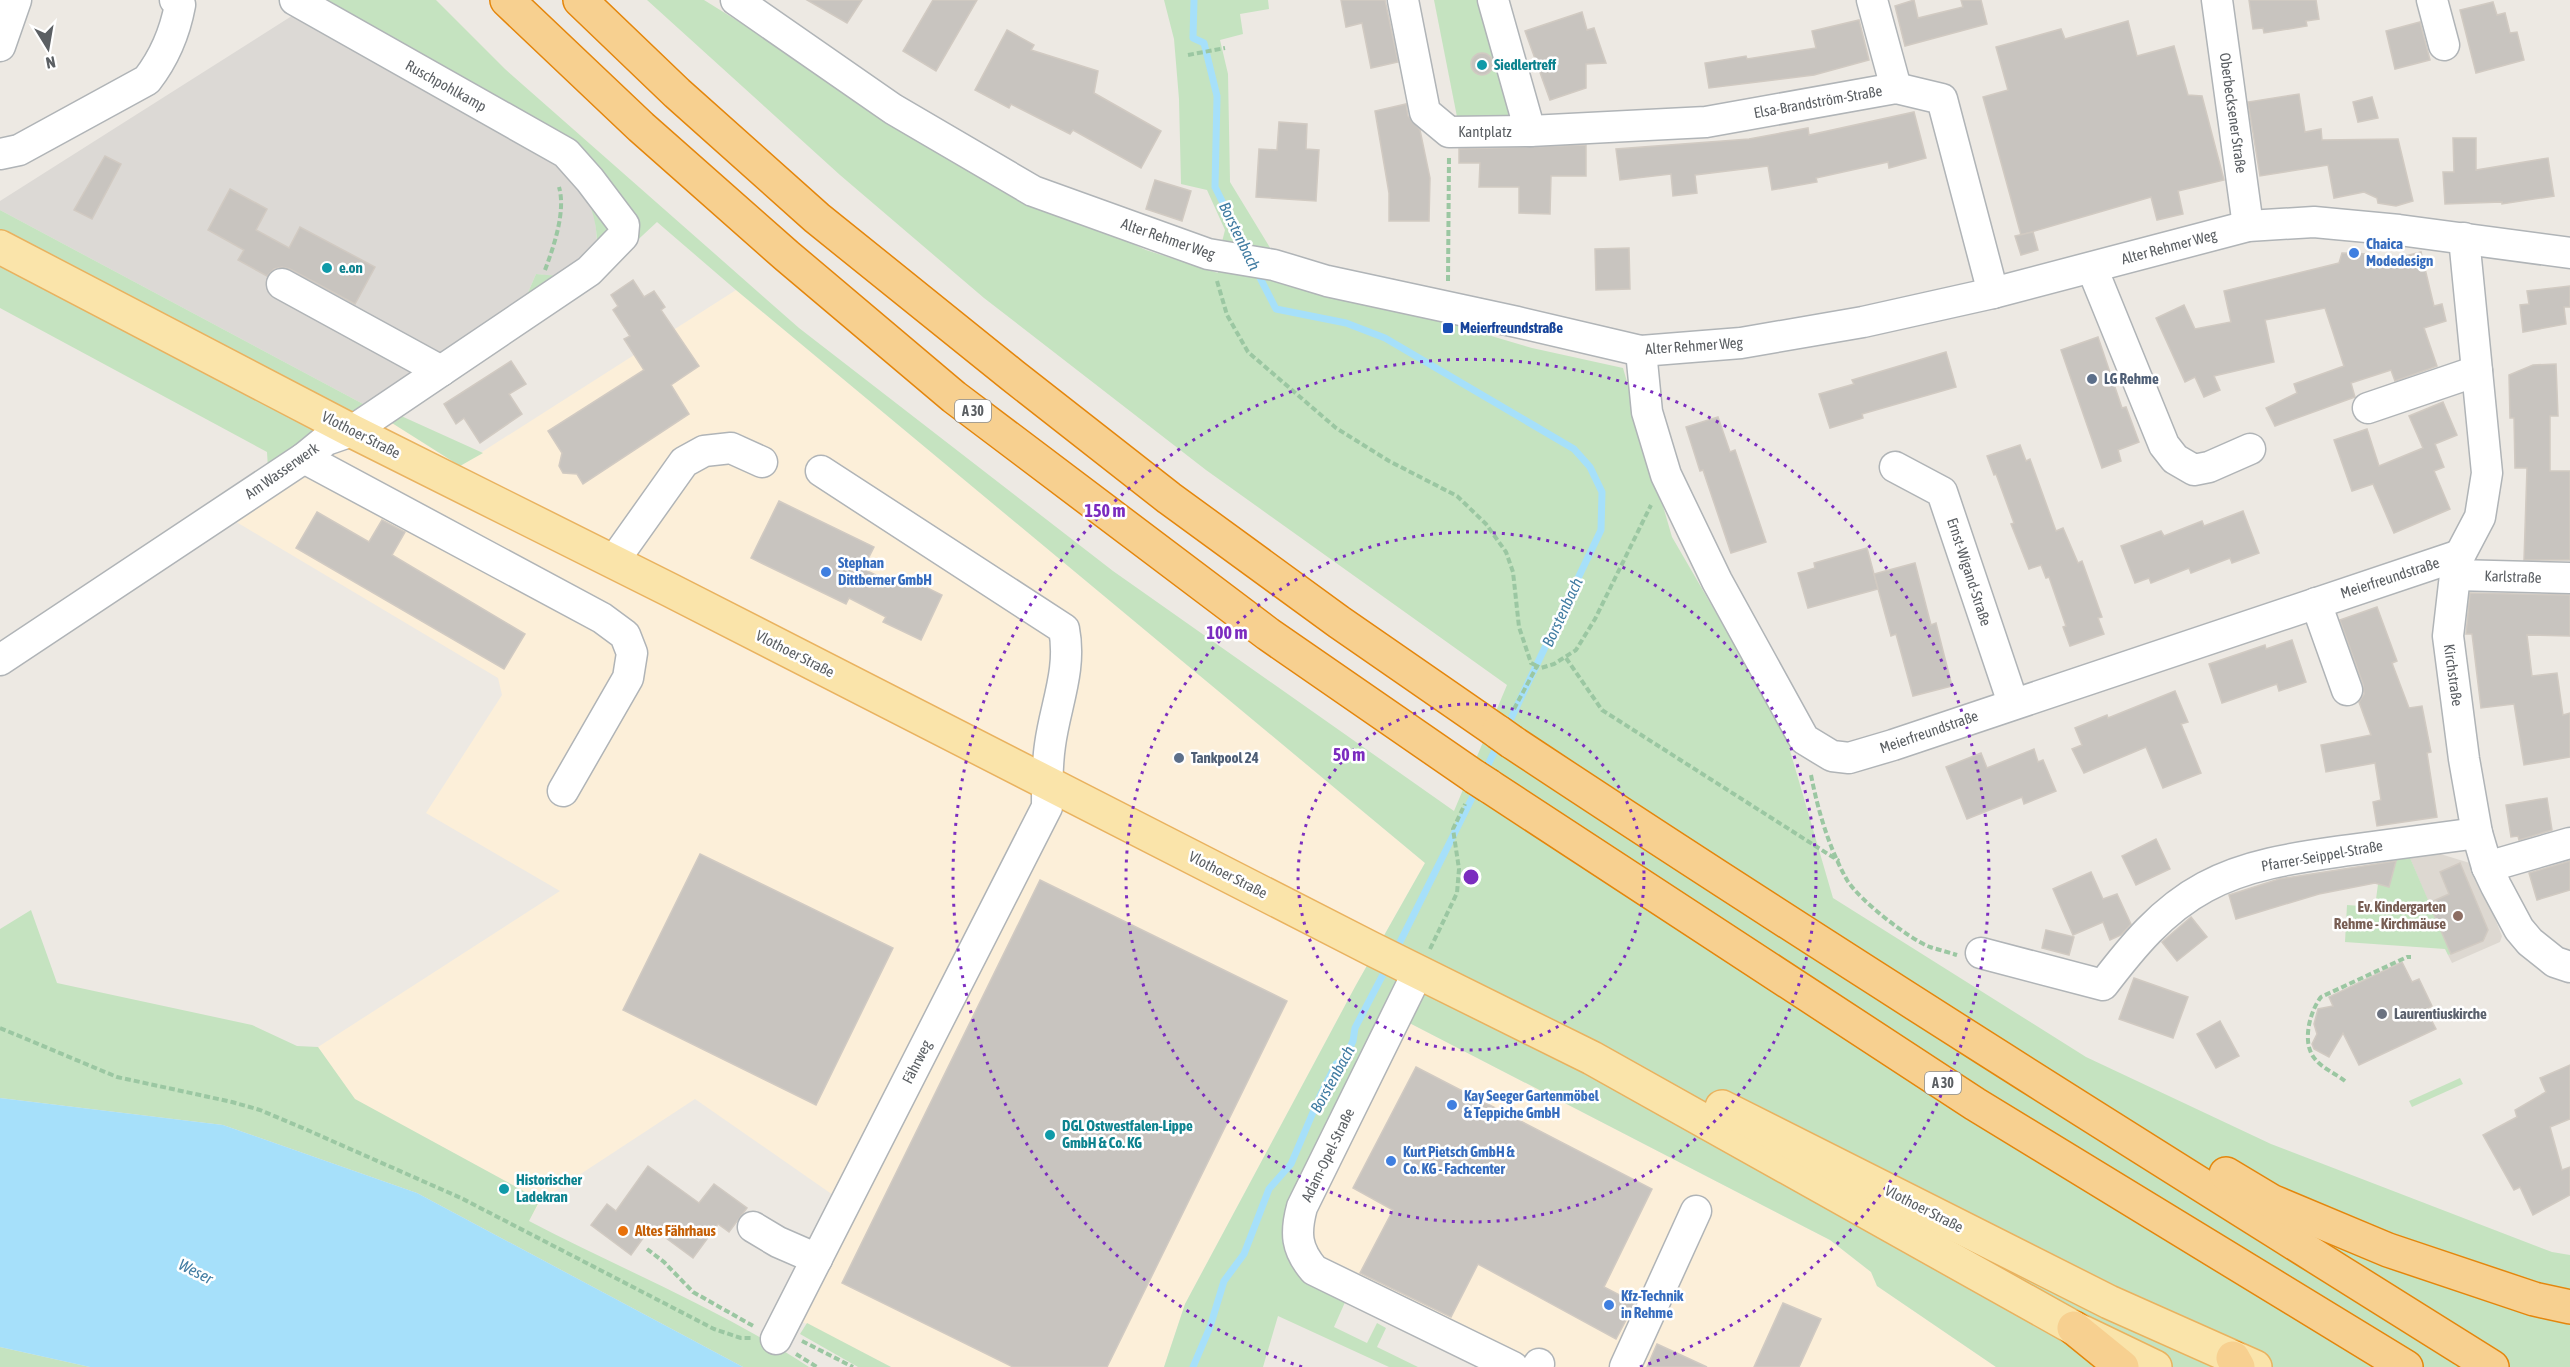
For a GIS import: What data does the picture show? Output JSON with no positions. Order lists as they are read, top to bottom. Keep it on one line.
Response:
{"streets":{"highway":["A 30"],"main road":["Vlothoer Straße"],"street":["Ruschpohlkamp","Elsa-Brandström-Straße","Oberbecksener Straße","Kantplatz","Alter Rehmer Weg","Am Wasserwerk","Ernst-Wigand-Straße","Karlstraße","Meierfreundstraße","Kirchstraße","Pfarrer-Seippel-Straße","Fährweg","Adam-Opel-Straße"]},"crossings":[["Ruschpohlkamp","Am Wasserwerk"],["Elsa-Brandström-Straße","Kantplatz"],["Elsa-Brandström-Straße","Alter Rehmer Weg"],["Oberbecksener Straße","Alter Rehmer Weg"],["Alter Rehmer Weg","Kirchstraße"],["Vlothoer Straße","Am Wasserwerk"],["Vlothoer Straße","Fährweg"],["Vlothoer Straße","Adam-Opel-Straße"],["Ernst-Wigand-Straße","Meierfreundstraße"],["Karlstraße","Meierfreundstraße"],["Karlstraße","Kirchstraße"],["Meierfreundstraße","Kirchstraße"],["Kirchstraße","Pfarrer-Seippel-Straße"]],"water":["Borstenbach","Weser"],"places":{"other":["Siedlertreff","Chaica Modedesign","e.on","LG Rehme","Stephan Dittberner GmbH","Tankpool 24","Ev. Kindergarten Rehme - Kirchmäuse","Laurentiuskirche","Kay Seeger Gartenmöbel & Teppiche GmbH","DGL Ostwestfalen-Lippe GmbH & Co. KG","Kurt Pietsch GmbH & Co. KG - Fachcenter","Historischer Ladekran","Altes Fährhaus","Kfz-Technik in Rehme"],"transit":["Meierfreundstraße"]},"north":"bottom","rings":["150 m","100 m","50 m"]}
